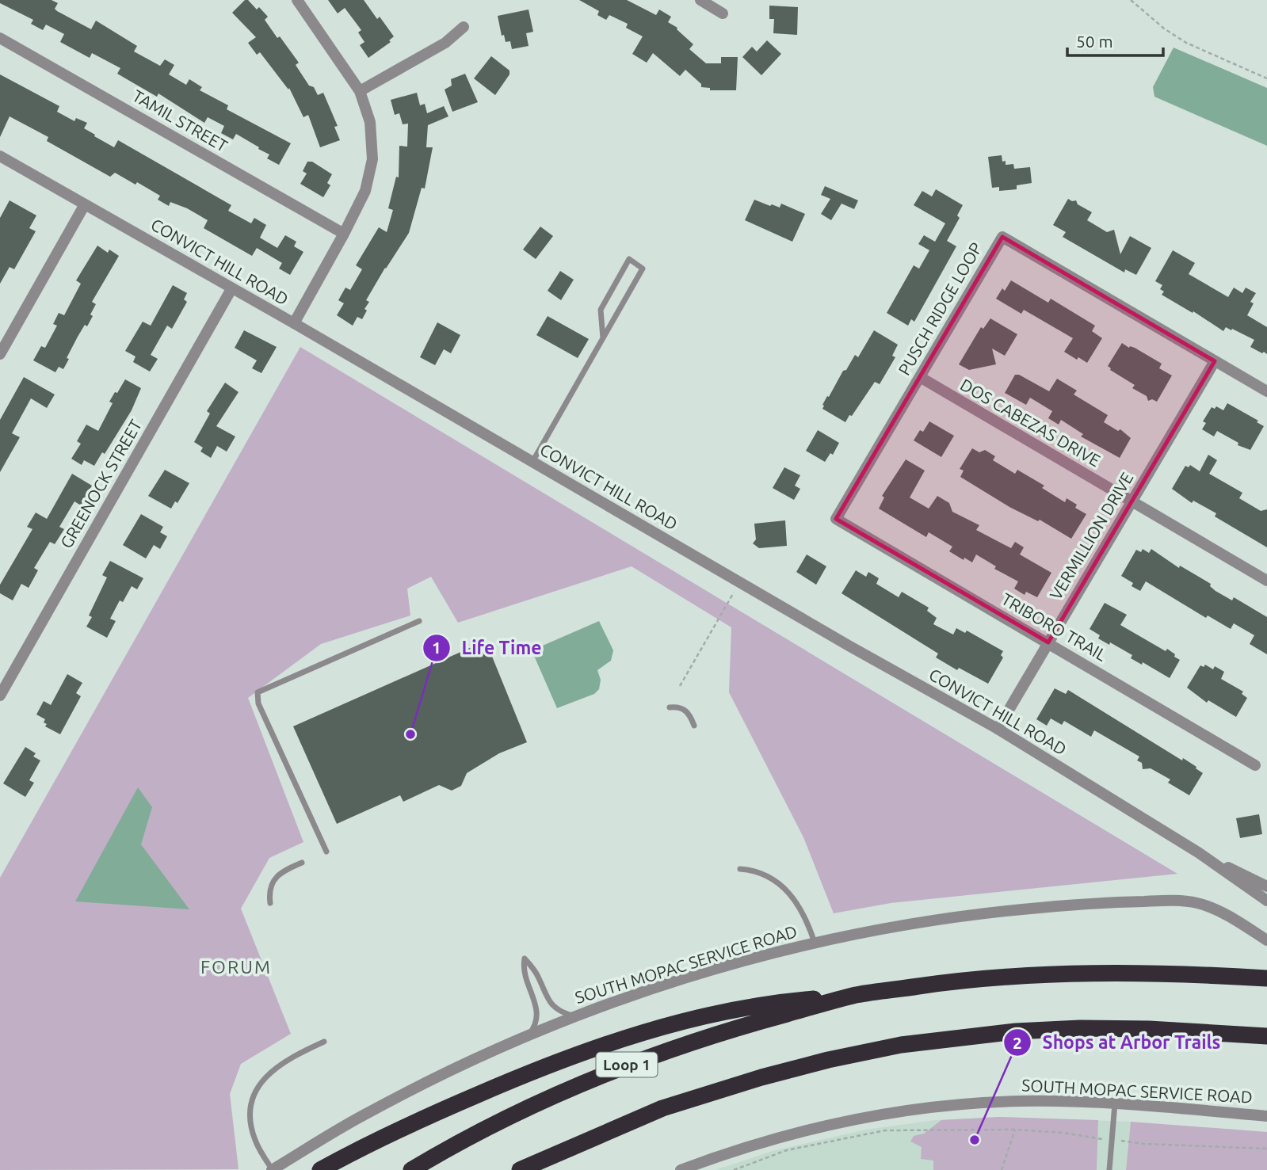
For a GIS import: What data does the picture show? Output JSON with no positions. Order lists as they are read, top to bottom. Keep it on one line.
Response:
{"streets":{"highway":["Loop 1"],"street":["TAMIL STREET","CONVICT HILL ROAD","PUSCH RIDGE LOOP","DOS CABEZAS DRIVE","GREENOCK STREET","VERMILLION DRIVE","TRIBORO TRAIL","SOUTH MOPAC SERVICE ROAD"]},"crossings":[["CONVICT HILL ROAD","GREENOCK STREET"],["CONVICT HILL ROAD","VERMILLION DRIVE"],["PUSCH RIDGE LOOP","DOS CABEZAS DRIVE"],["PUSCH RIDGE LOOP","VERMILLION DRIVE"],["PUSCH RIDGE LOOP","TRIBORO TRAIL"],["DOS CABEZAS DRIVE","VERMILLION DRIVE"],["VERMILLION DRIVE","TRIBORO TRAIL"]],"districts":["FORUM"],"places":["Life Time","Shops at Arbor Trails"],"scale_bar":"50 m"}
